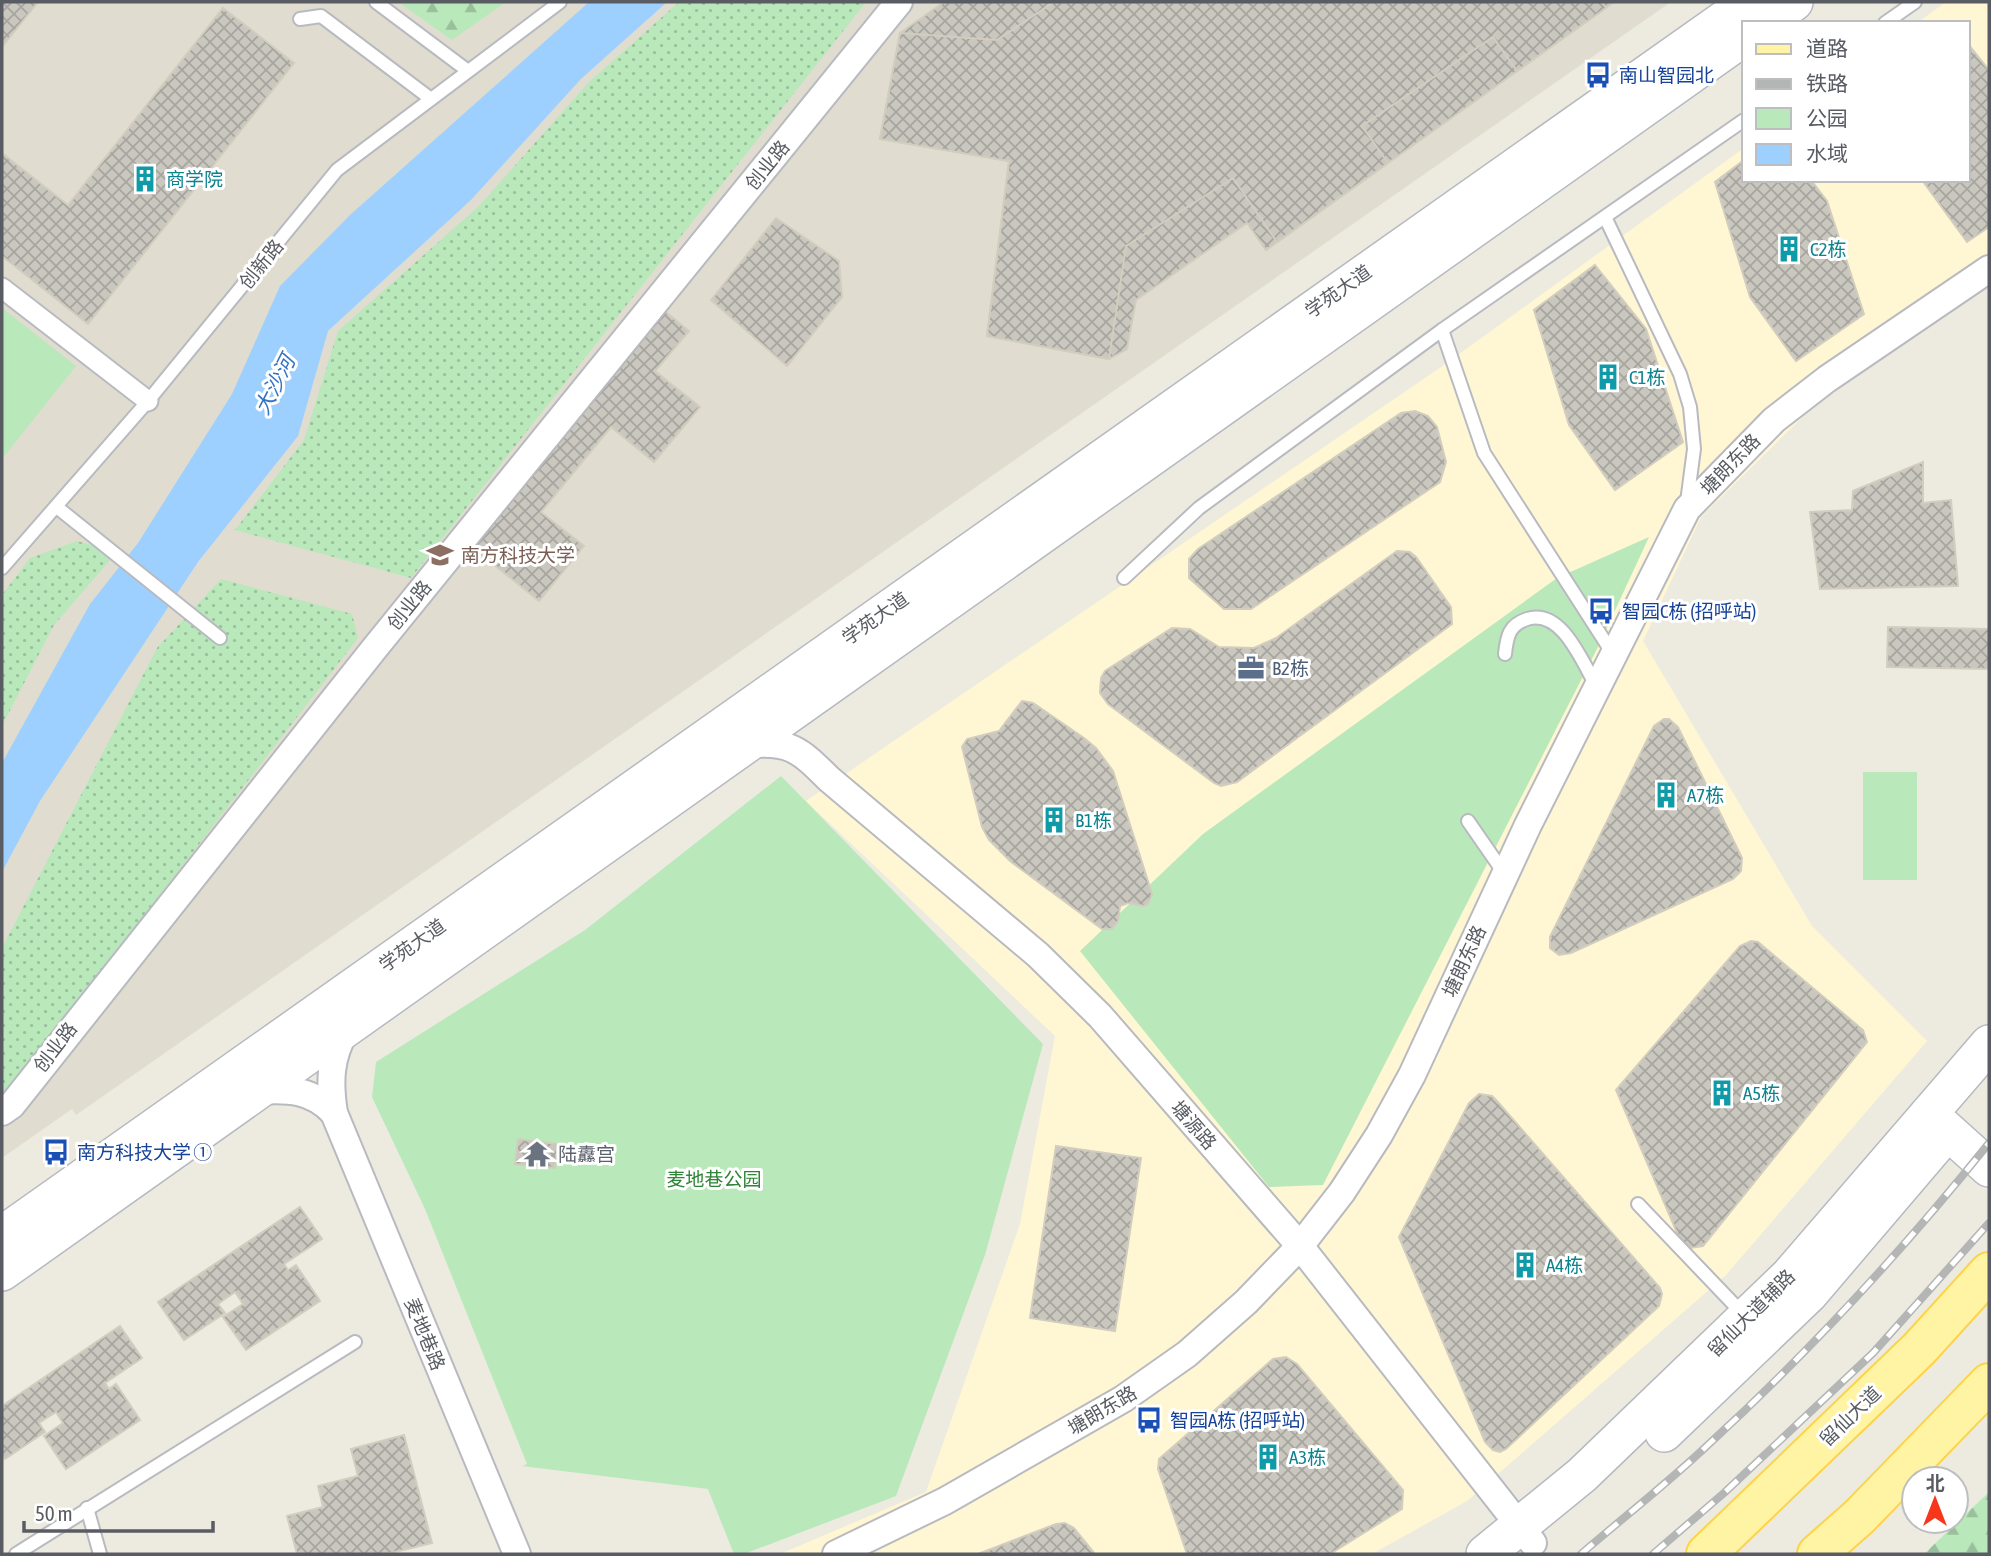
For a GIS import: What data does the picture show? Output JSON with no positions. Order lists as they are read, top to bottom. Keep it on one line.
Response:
{"streets":{"main road":["学苑大道","留仙大道辅路","留仙大道"],"street":["创业路","塘朗东路","塘源路","麦地巷路"],"lane":["创新路"]},"crossings":[["学苑大道","塘源路"],["学苑大道","麦地巷路"],["塘朗东路","塘源路"],["塘源路","留仙大道辅路"]],"water":["大沙河"],"parks":["麦地巷公园"],"places":{"bus stop":["南山智园北","智园C栋 (招呼站)","南方科技大学 ①","智园A栋 (招呼站)"],"building":["商学院","C2栋","C1栋","A7栋","B1栋","A5栋","A4栋","A3栋"],"school or university":["南方科技大学"],"office":["B2栋"],"temple":["陆纛宫"]},"legend":["道路","铁路","公园","水域"],"scale_bar":"50 m","north":"top"}
